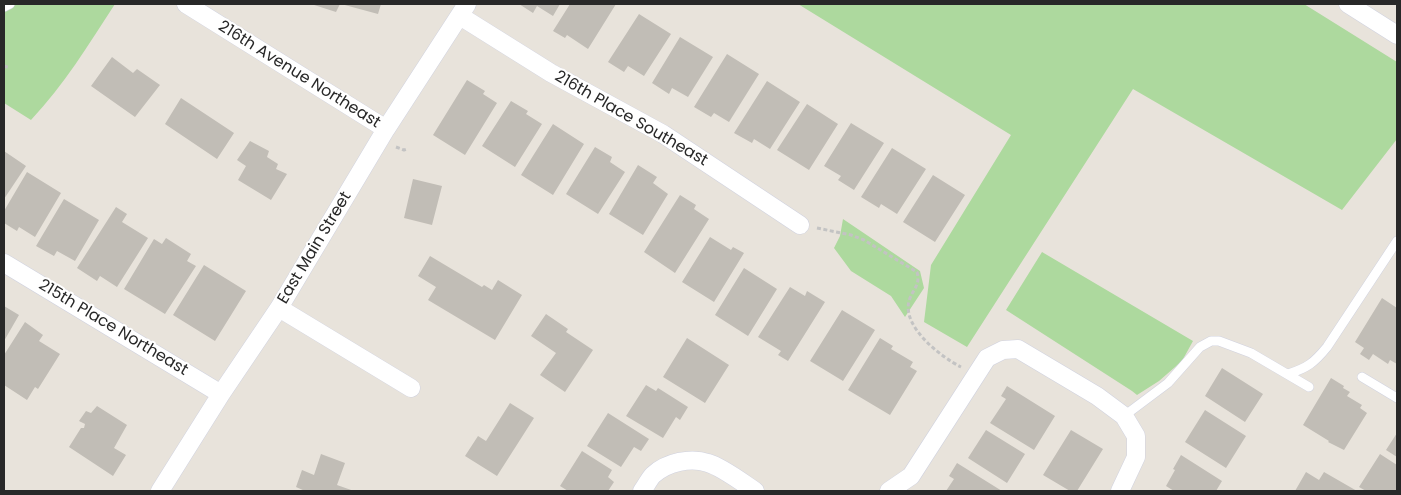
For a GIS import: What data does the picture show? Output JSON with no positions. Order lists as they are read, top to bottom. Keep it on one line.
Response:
{"streets":{"street":["216th Avenue Northeast","216th Place Southeast","East Main Street","215th Place Northeast"]},"crossings":[["216th Avenue Northeast","East Main Street"],["216th Place Southeast","East Main Street"],["East Main Street","215th Place Northeast"]]}
